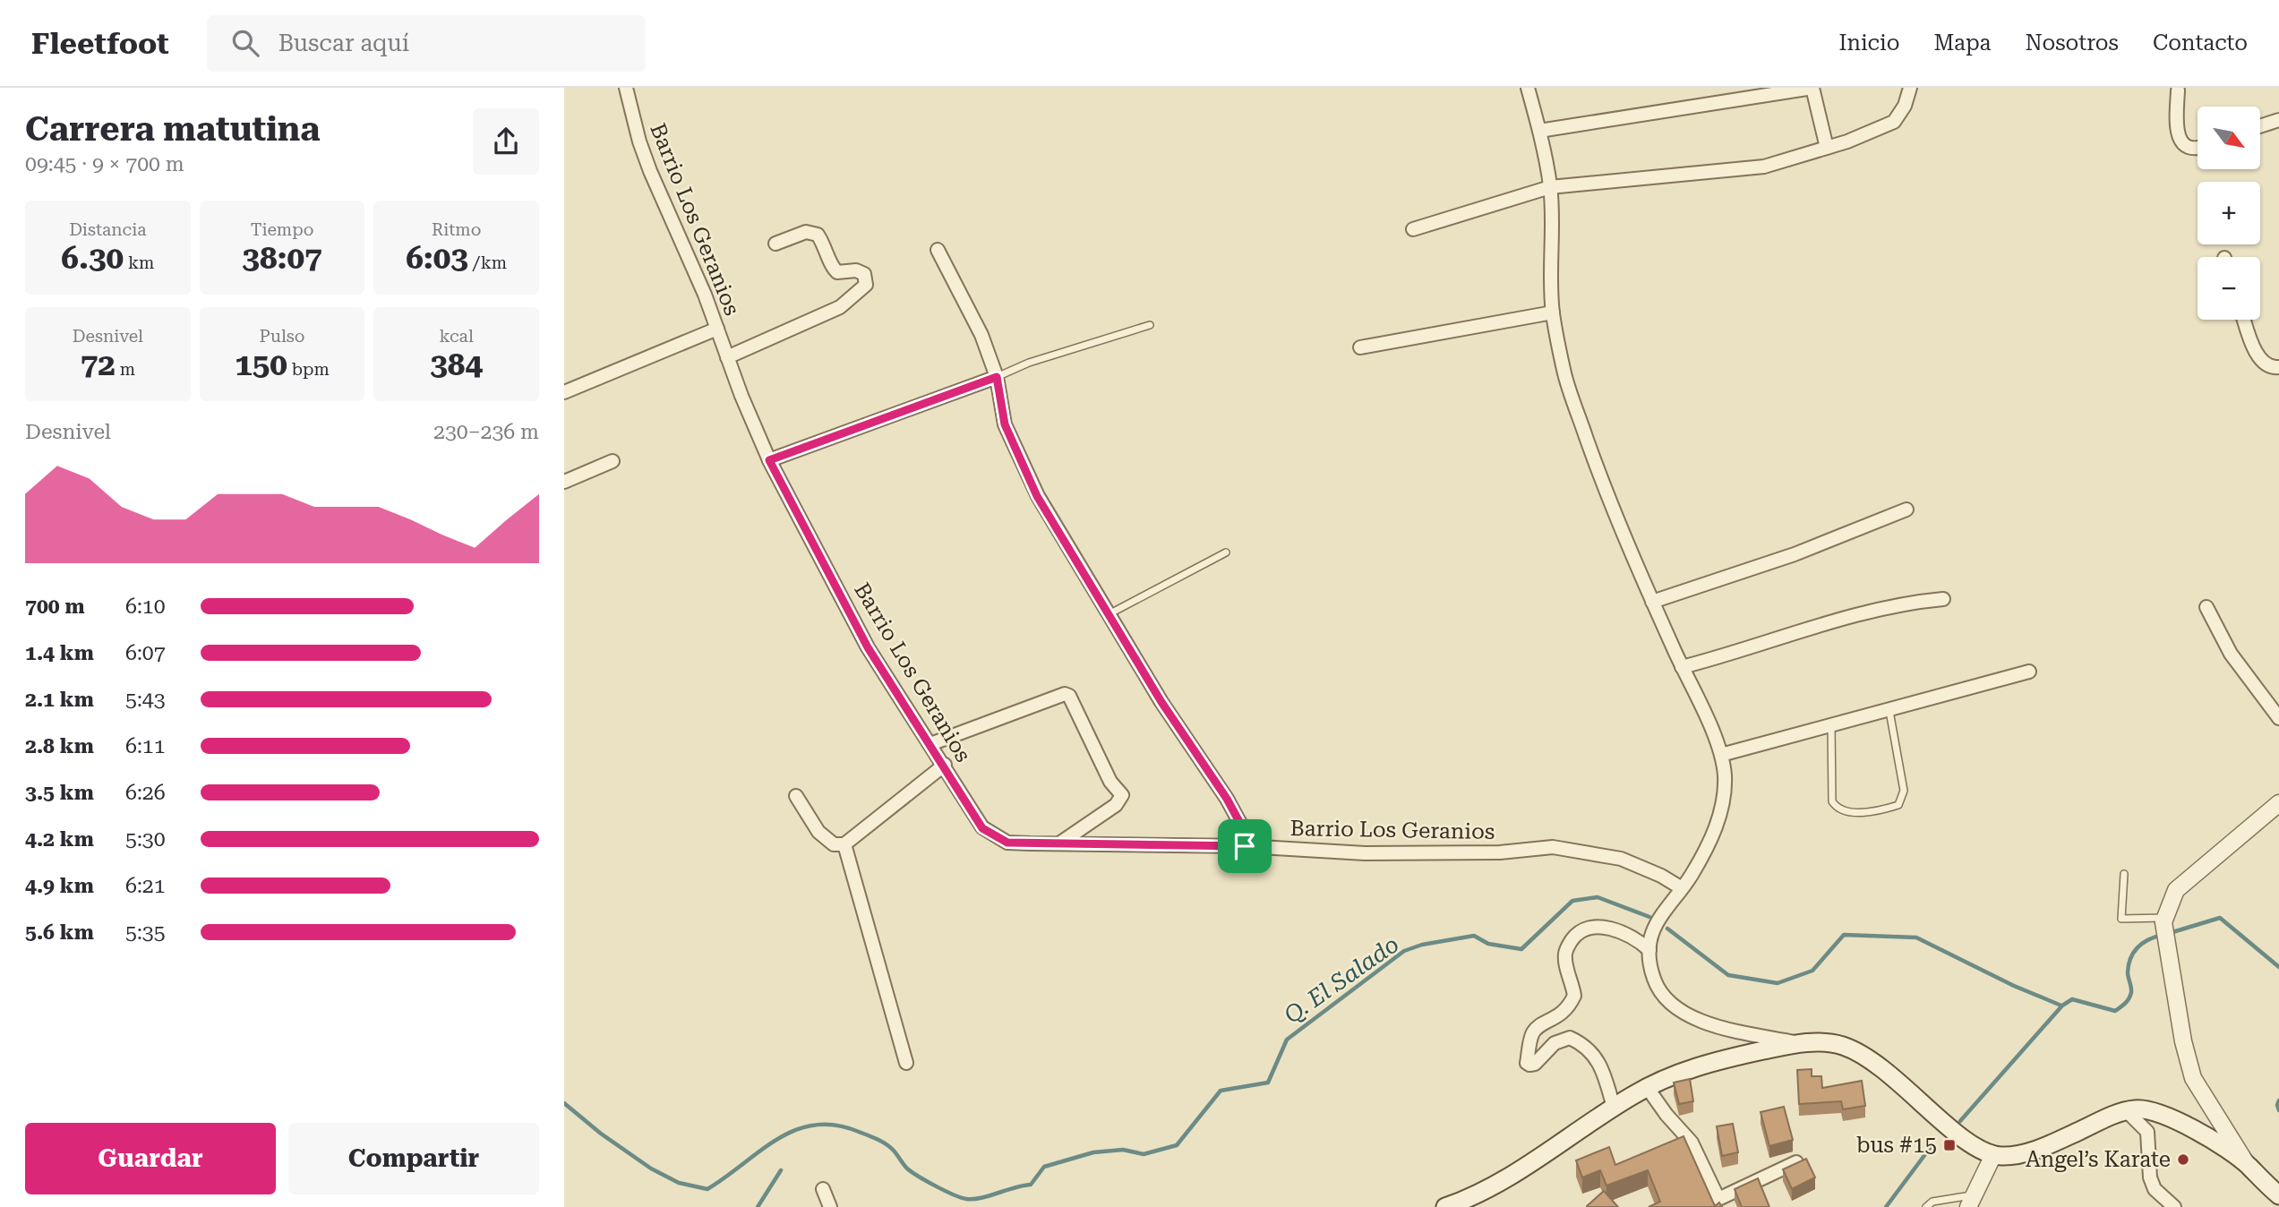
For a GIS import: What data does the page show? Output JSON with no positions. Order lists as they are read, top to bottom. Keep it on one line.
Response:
{"streets":{"street":["Barrio Los Geranios"]},"water":["Q. El Salado"],"places":{"transit":["bus #15"],"other":["Angel’s Karate"]},"north":"bottom right","page":{"header":"Fleetfoot","search":"Buscar aquí","nav":["Inicio","Mapa","Nosotros","Contacto"],"heading":["Carrera matutina","09:45 · 9 × 700 m"],"map_buttons":["+","−"],"stats":[["Distancia","6.30 km"],["Tiempo","38:07"],["Ritmo","6:03 /km"],["Desnivel","72 m"],["Pulso","150 bpm"],["kcal","384"]],"chart":["Desnivel","230–236 m"],"list":[{"name":"700 m","note":"6:10"},{"name":"1.4 km","note":"6:07"},{"name":"2.1 km","note":"5:43"},{"name":"2.8 km","note":"6:11"},{"name":"3.5 km","note":"6:26"},{"name":"4.2 km","note":"5:30"},{"name":"4.9 km","note":"6:21"},{"name":"5.6 km","note":"5:35"}],"buttons":["Guardar","Compartir"]}}
